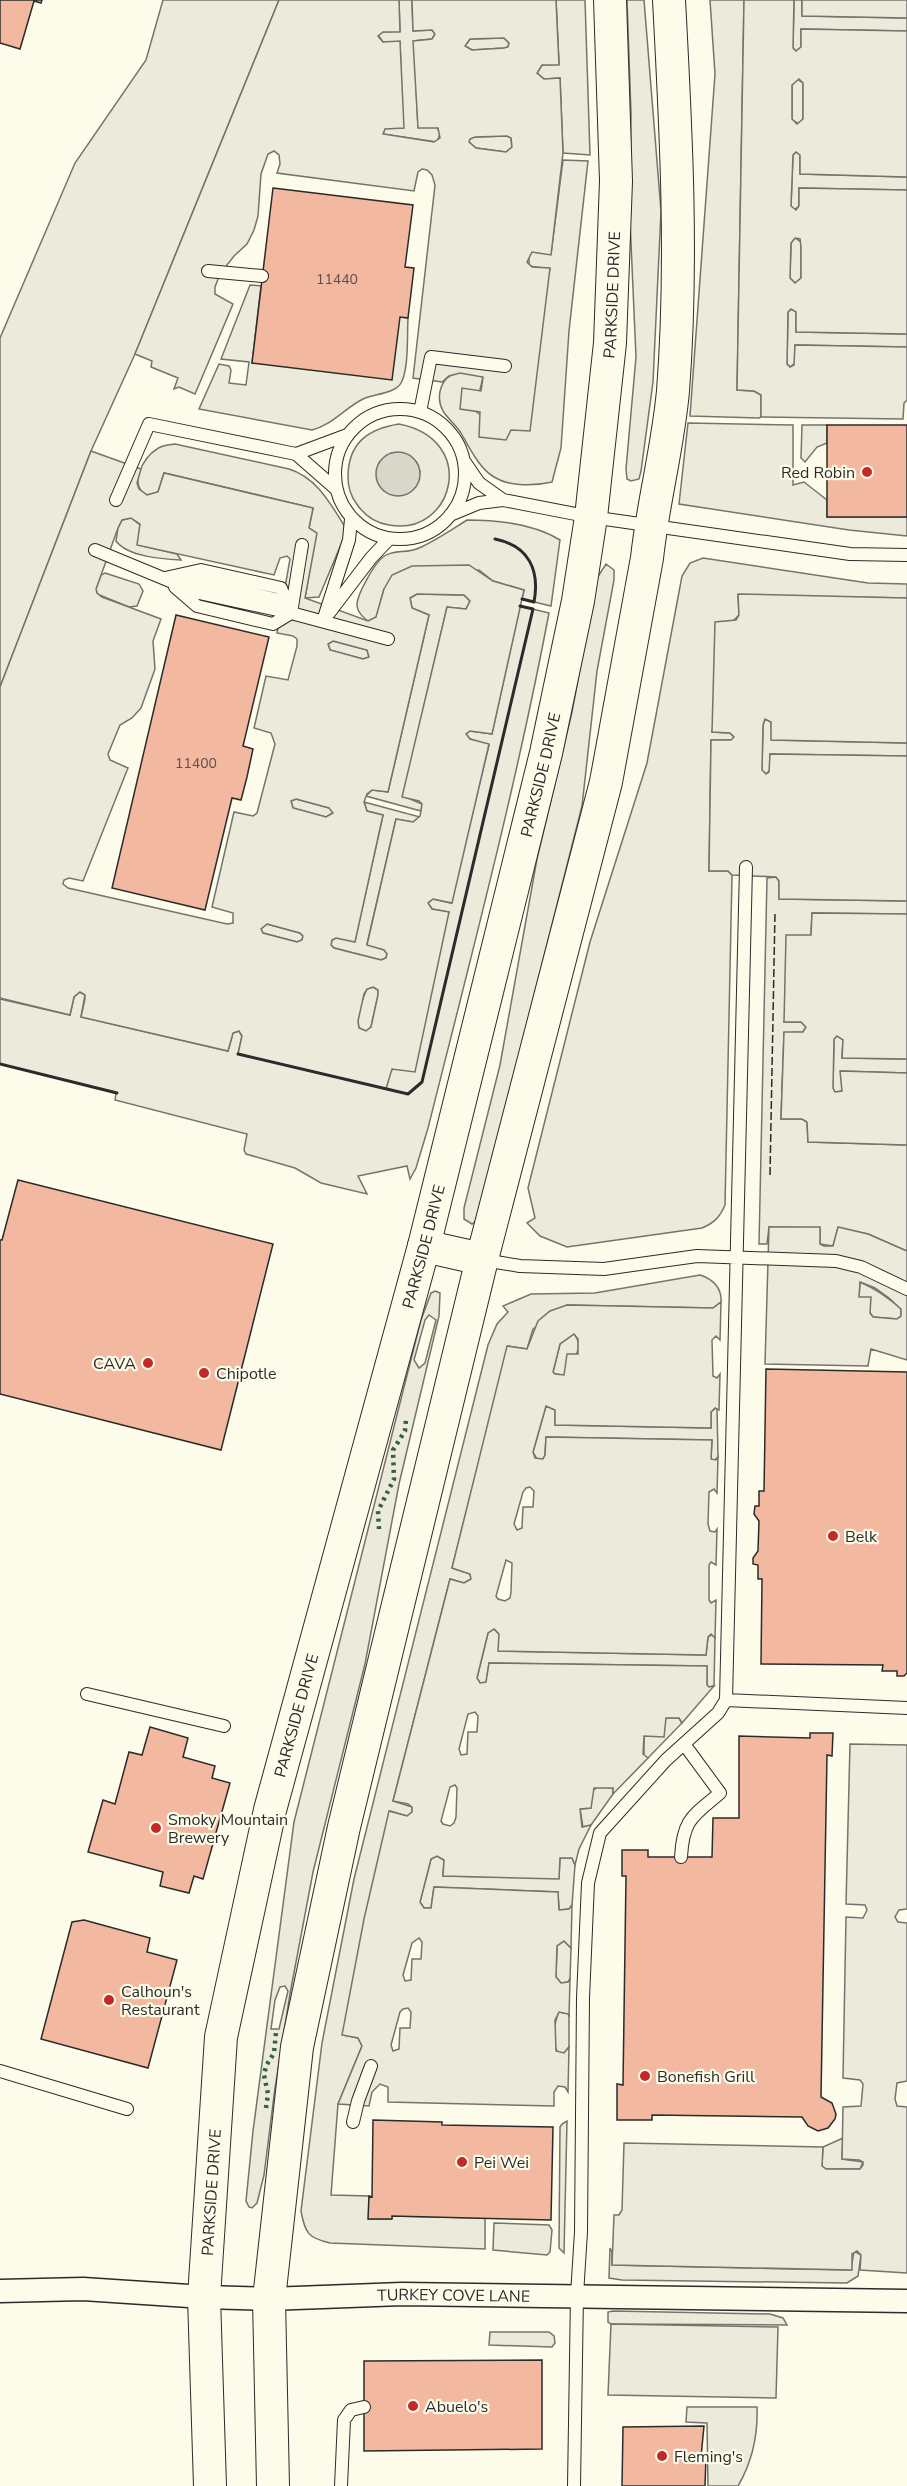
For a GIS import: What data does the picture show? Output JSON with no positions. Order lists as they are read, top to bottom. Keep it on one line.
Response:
{"streets":{"street":["PARKSIDE DRIVE","TURKEY COVE LANE"]},"crossings":[["PARKSIDE DRIVE","TURKEY COVE LANE"]],"places":["Red Robin","CAVA","Chipotle","Belk","Smoky Mountain Brewery","Calhoun's Restaurant","Bonefish Grill","Pei Wei","Abuelo's","Fleming's"],"house_numbers":["11440","11400"]}
